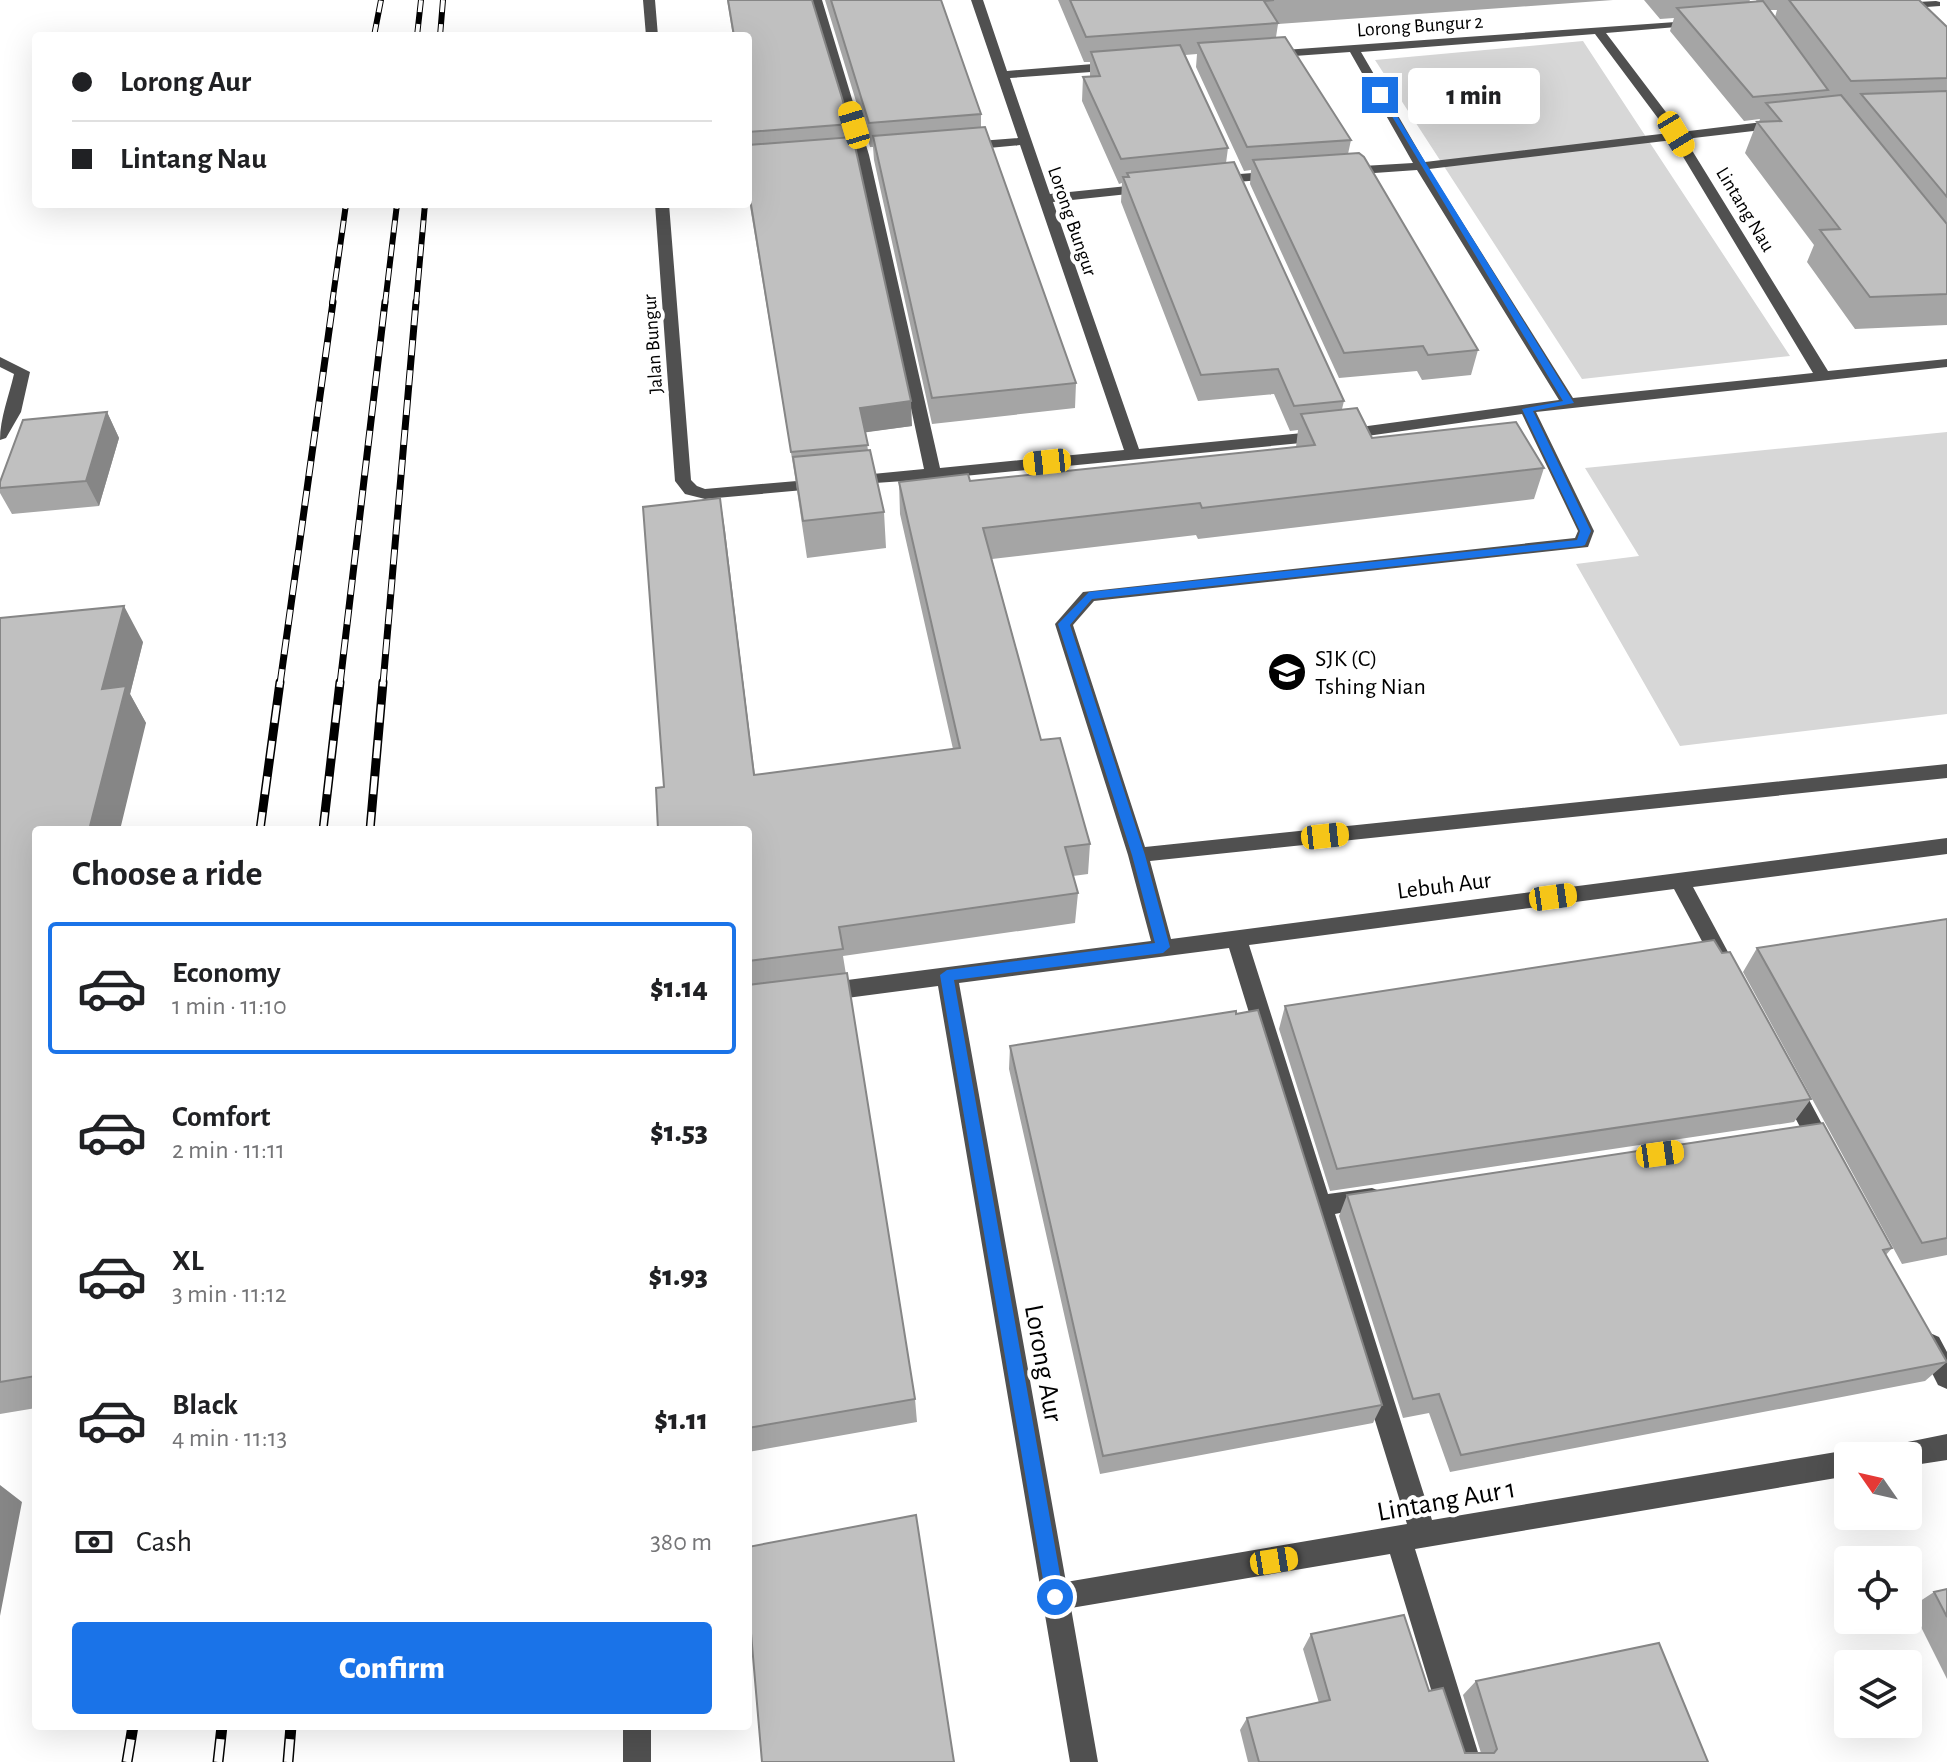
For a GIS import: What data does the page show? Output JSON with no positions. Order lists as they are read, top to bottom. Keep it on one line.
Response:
{"streets":{"street":["Lorong Bungur 2","Lintang Nau","Lorong Bungur","Jalan Bungur","Lebuh Aur","Lorong Aur","Lintang Aur 1"]},"crossings":[["Lorong Bungur 2","Lintang Nau"],["Lebuh Aur","Lorong Aur"],["Lorong Aur","Lintang Aur 1"]],"places":{"school or university":["SJK (C) Tshing Nian"]},"north":"top left","page":{"banner":["Lorong Aur","Lintang Nau"],"bubble":"1 min","heading":"Choose a ride","list":[{"name":"Economy","note":"1 min · 11:10","value":"$1.14"},{"name":"Comfort","note":"2 min · 11:11","value":"$1.53"},{"name":"XL","note":"3 min · 11:12","value":"$1.93"},{"name":"Black","note":"4 min · 11:13","value":"$1.11"}],"pay":["Cash","380 m"],"buttons":"Confirm"}}
